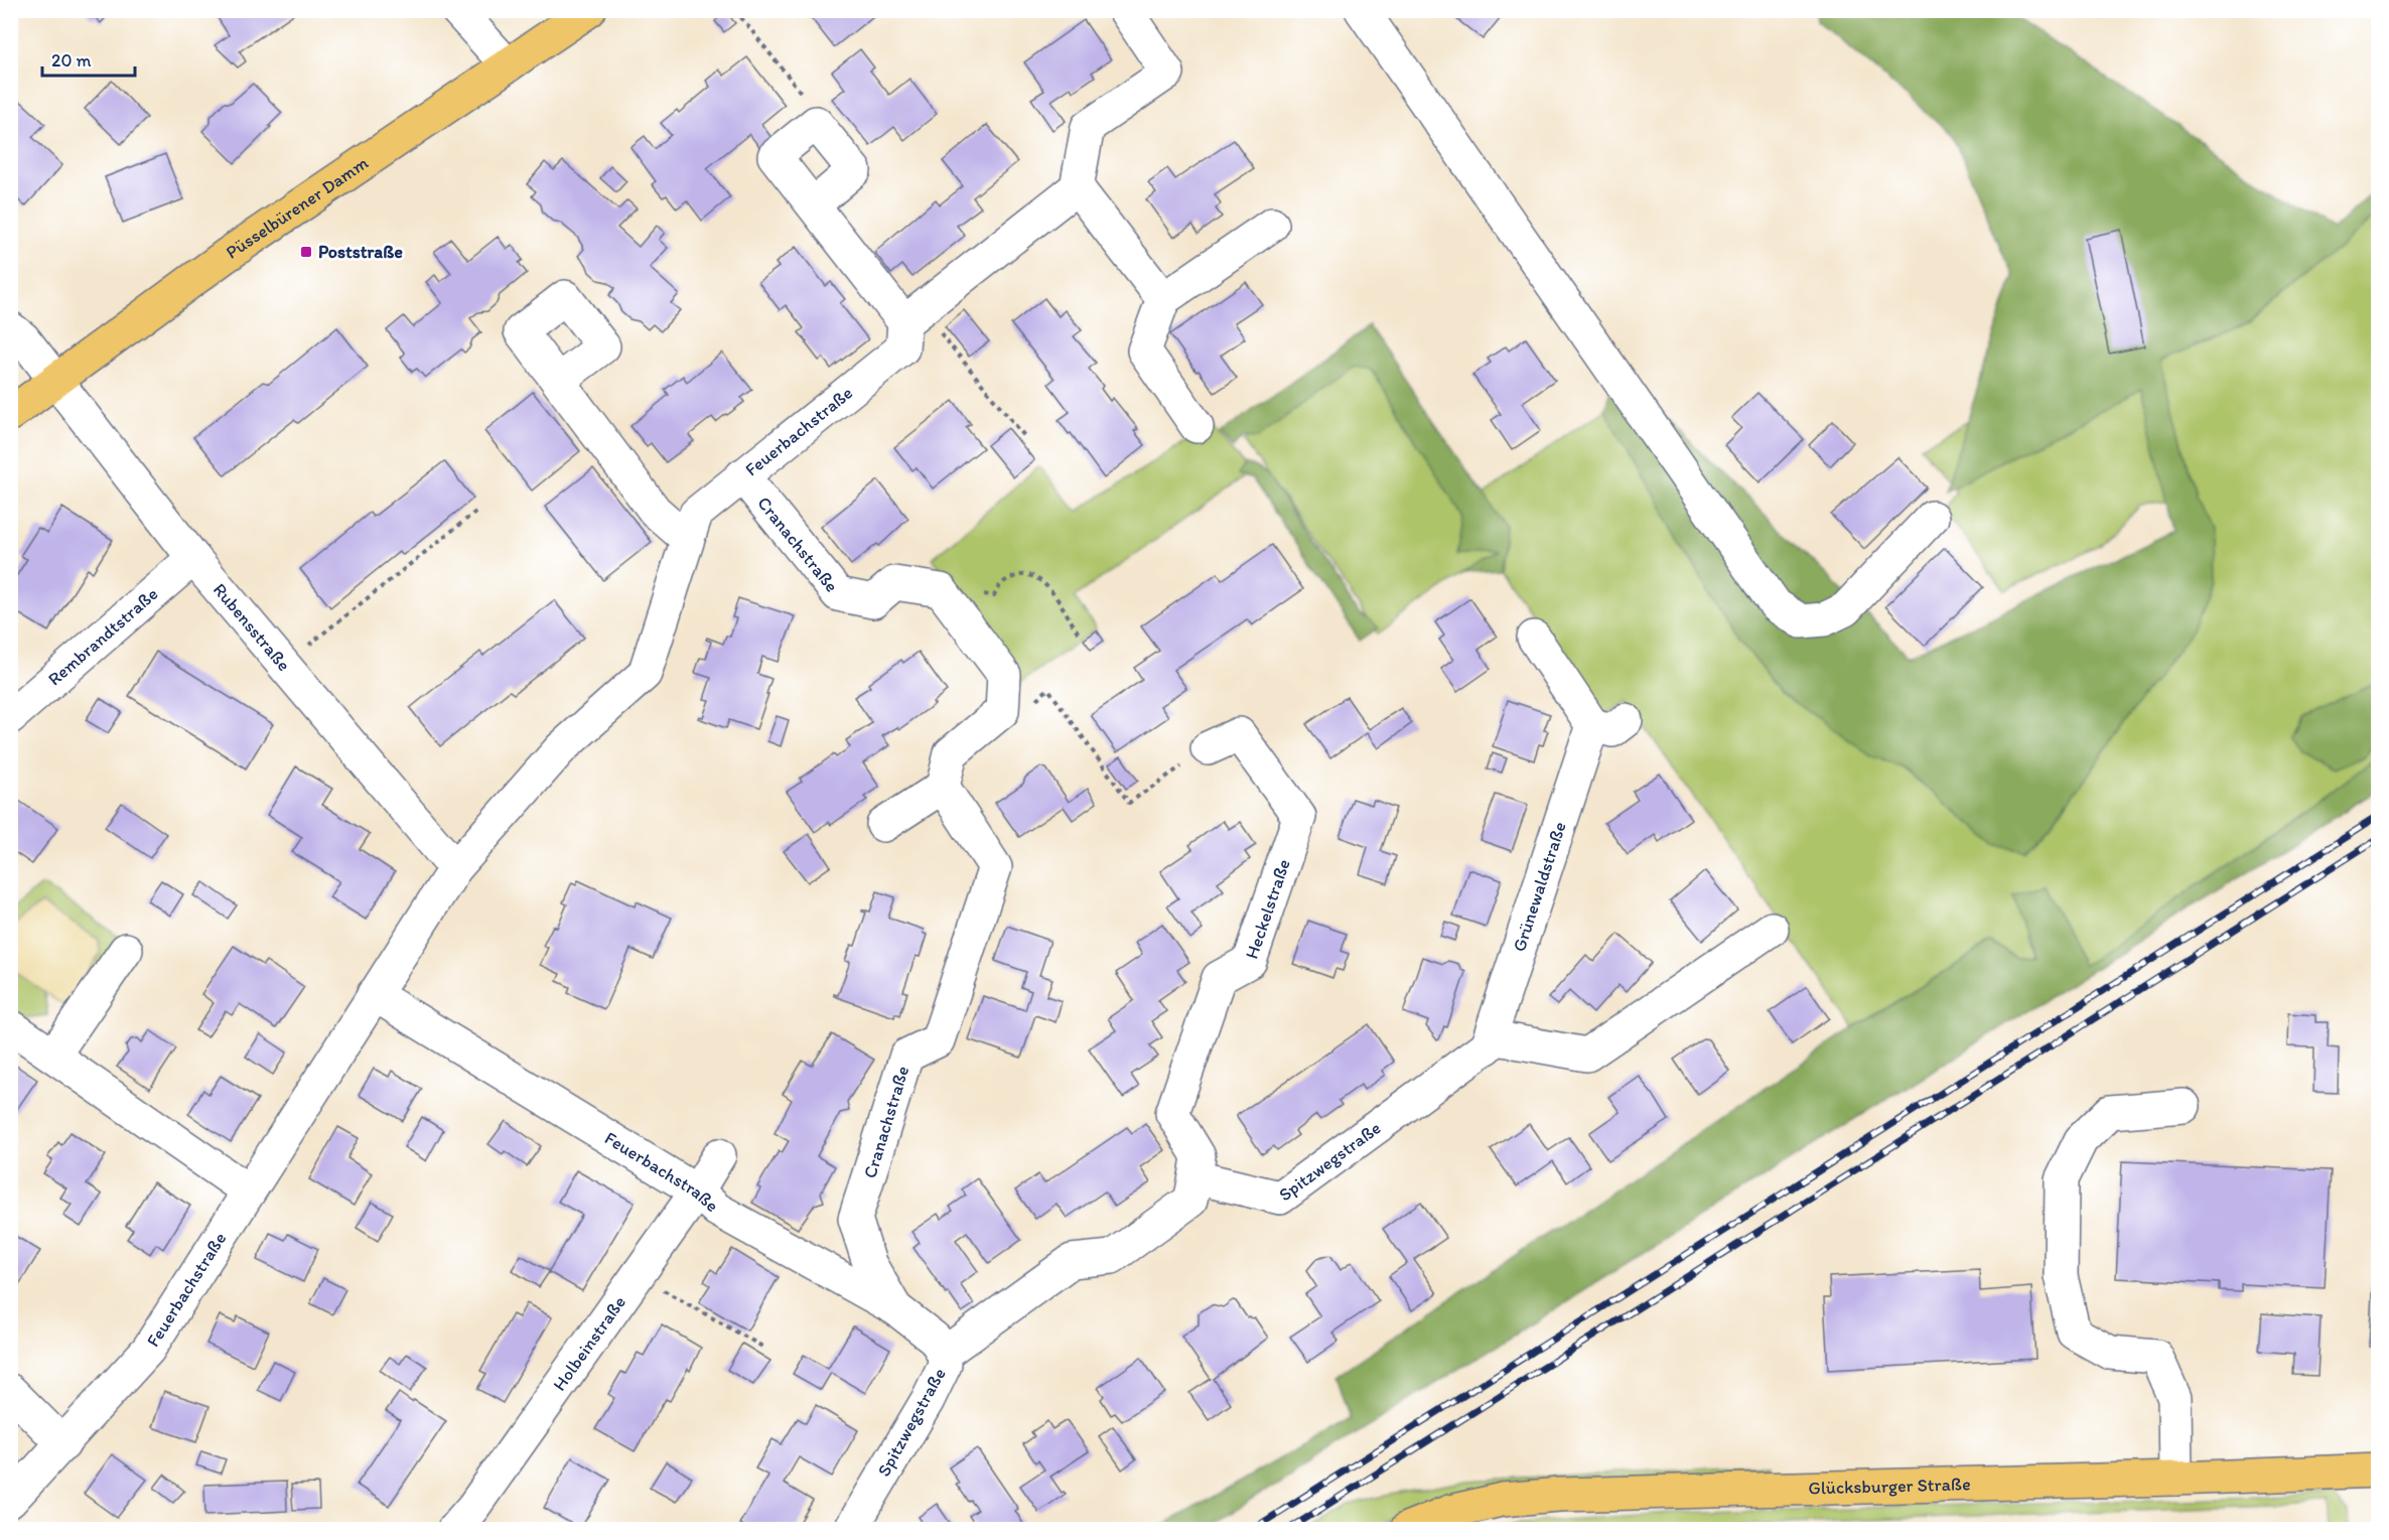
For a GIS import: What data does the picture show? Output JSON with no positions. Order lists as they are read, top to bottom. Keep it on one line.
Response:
{"streets":{"main road":["Püsselbürener Damm","Glücksburger Straße"],"street":["Feuerbachstraße","Cranachstraße","Rubensstraße","Rembrandtstraße","Grünewaldstraße","Heckelstraße","Spitzwegstraße","Holbeinstraße"]},"crossings":[["Püsselbürener Damm","Rubensstraße"],["Feuerbachstraße","Cranachstraße"],["Feuerbachstraße","Rubensstraße"],["Feuerbachstraße","Spitzwegstraße"],["Feuerbachstraße","Holbeinstraße"],["Rubensstraße","Rembrandtstraße"],["Grünewaldstraße","Spitzwegstraße"],["Heckelstraße","Spitzwegstraße"]],"places":{"transit":["Poststraße"]},"scale_bar":"20 m"}
